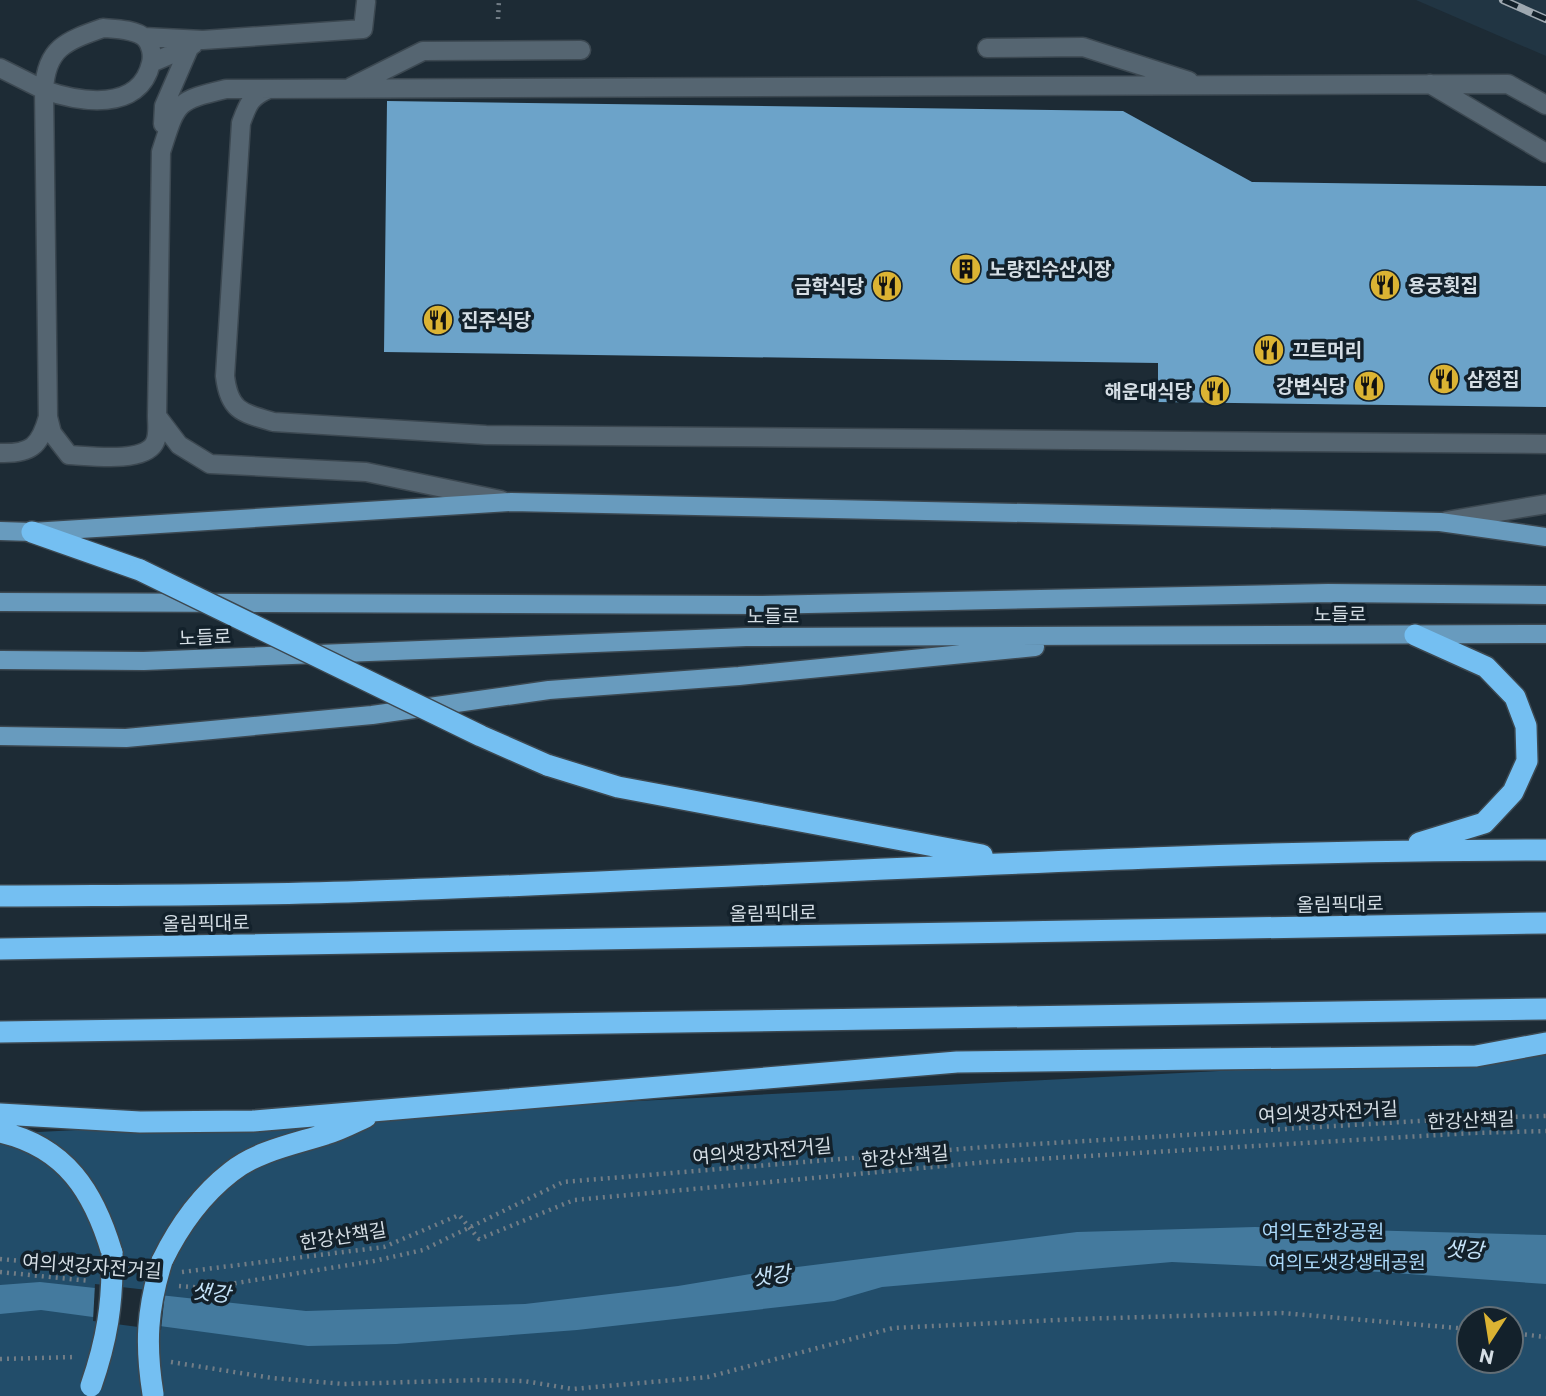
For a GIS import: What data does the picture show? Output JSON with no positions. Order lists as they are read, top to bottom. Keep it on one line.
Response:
{"streets":{"highway":["올림픽대로"],"main road":["노들로"],"path":["여의샛강자전거길","한강산책길"]},"crossings":[["여의샛강자전거길","한강산책길"]],"water":["샛강"],"parks":["여의도한강공원","여의도샛강생태공원"],"places":{"building":["노량진수산시장"],"restaurant":["용궁횟집","금학식당","진주식당","끄트머리","삼정집","강변식당","해운대식당"]},"north":"bottom"}
